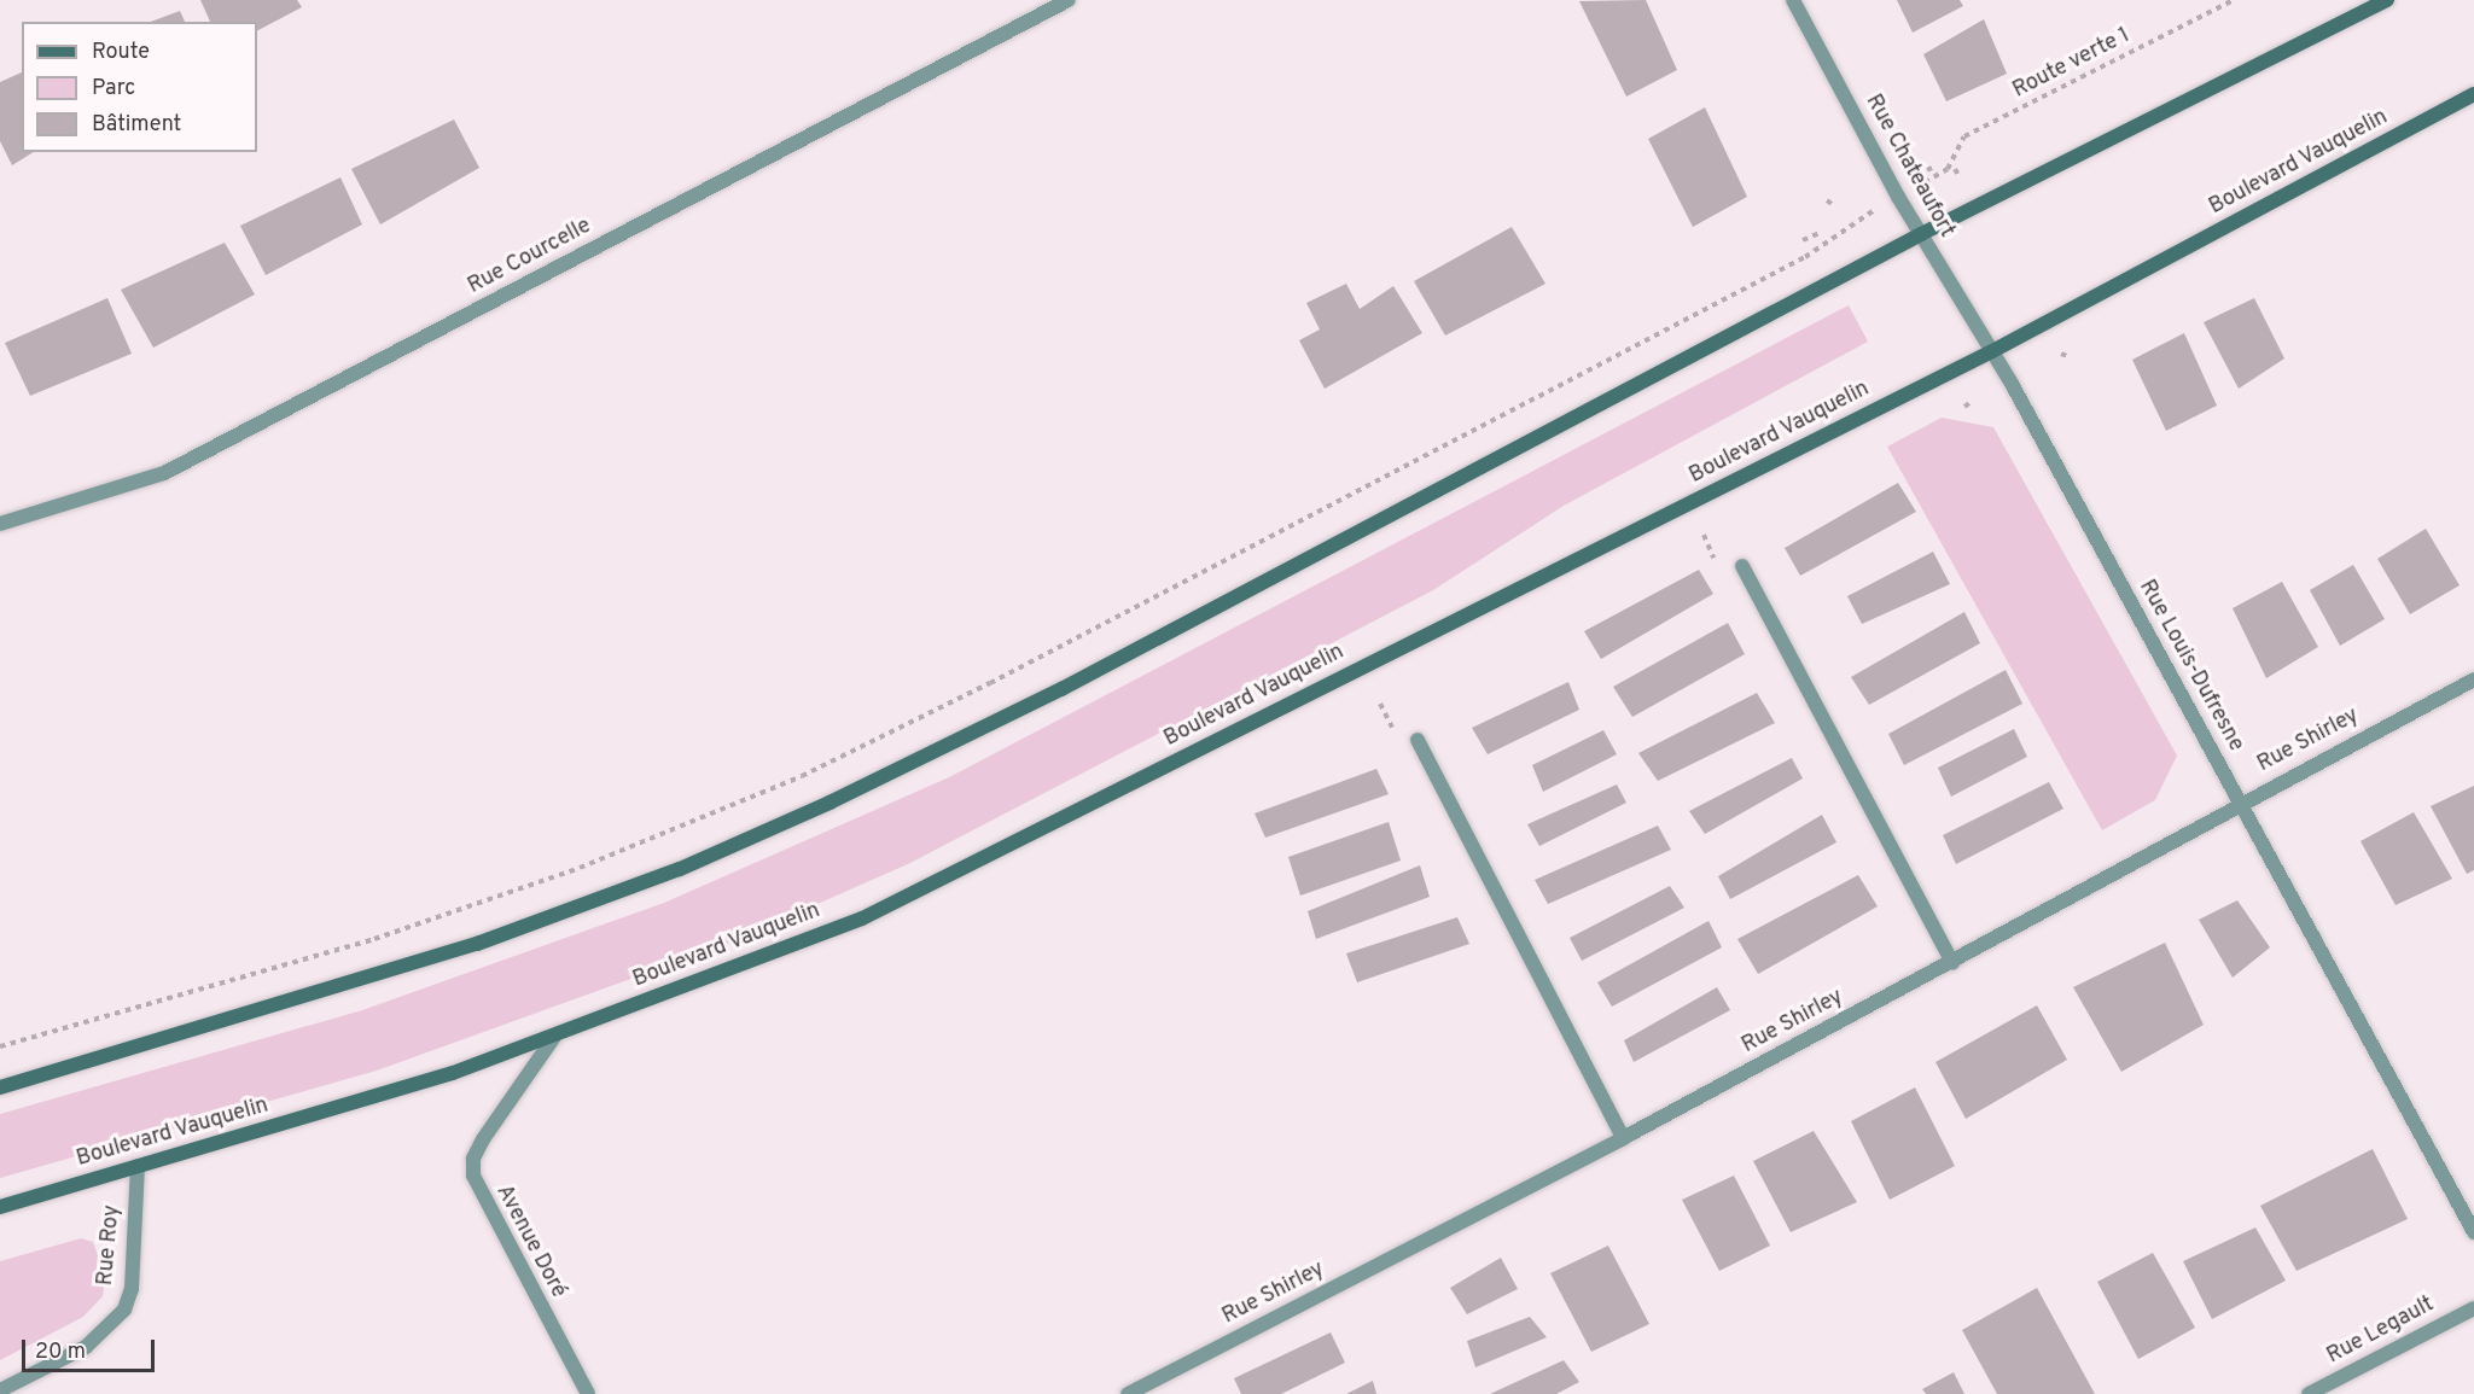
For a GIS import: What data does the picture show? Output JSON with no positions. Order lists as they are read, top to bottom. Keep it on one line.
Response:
{"streets":{"street":["Boulevard Vauquelin","Rue Chateaufort","Rue Courcelle","Rue Louis-Dufresne","Rue Shirley","Avenue Doré","Rue Roy","Rue Legault"],"path":["Route verte 1"]},"crossings":[["Boulevard Vauquelin","Rue Chateaufort"],["Boulevard Vauquelin","Rue Louis-Dufresne"],["Boulevard Vauquelin","Avenue Doré"],["Boulevard Vauquelin","Rue Roy"],["Rue Chateaufort","Rue Louis-Dufresne"],["Rue Louis-Dufresne","Rue Shirley"]],"legend":["Route","Parc","Bâtiment"],"scale_bar":"20 m"}
